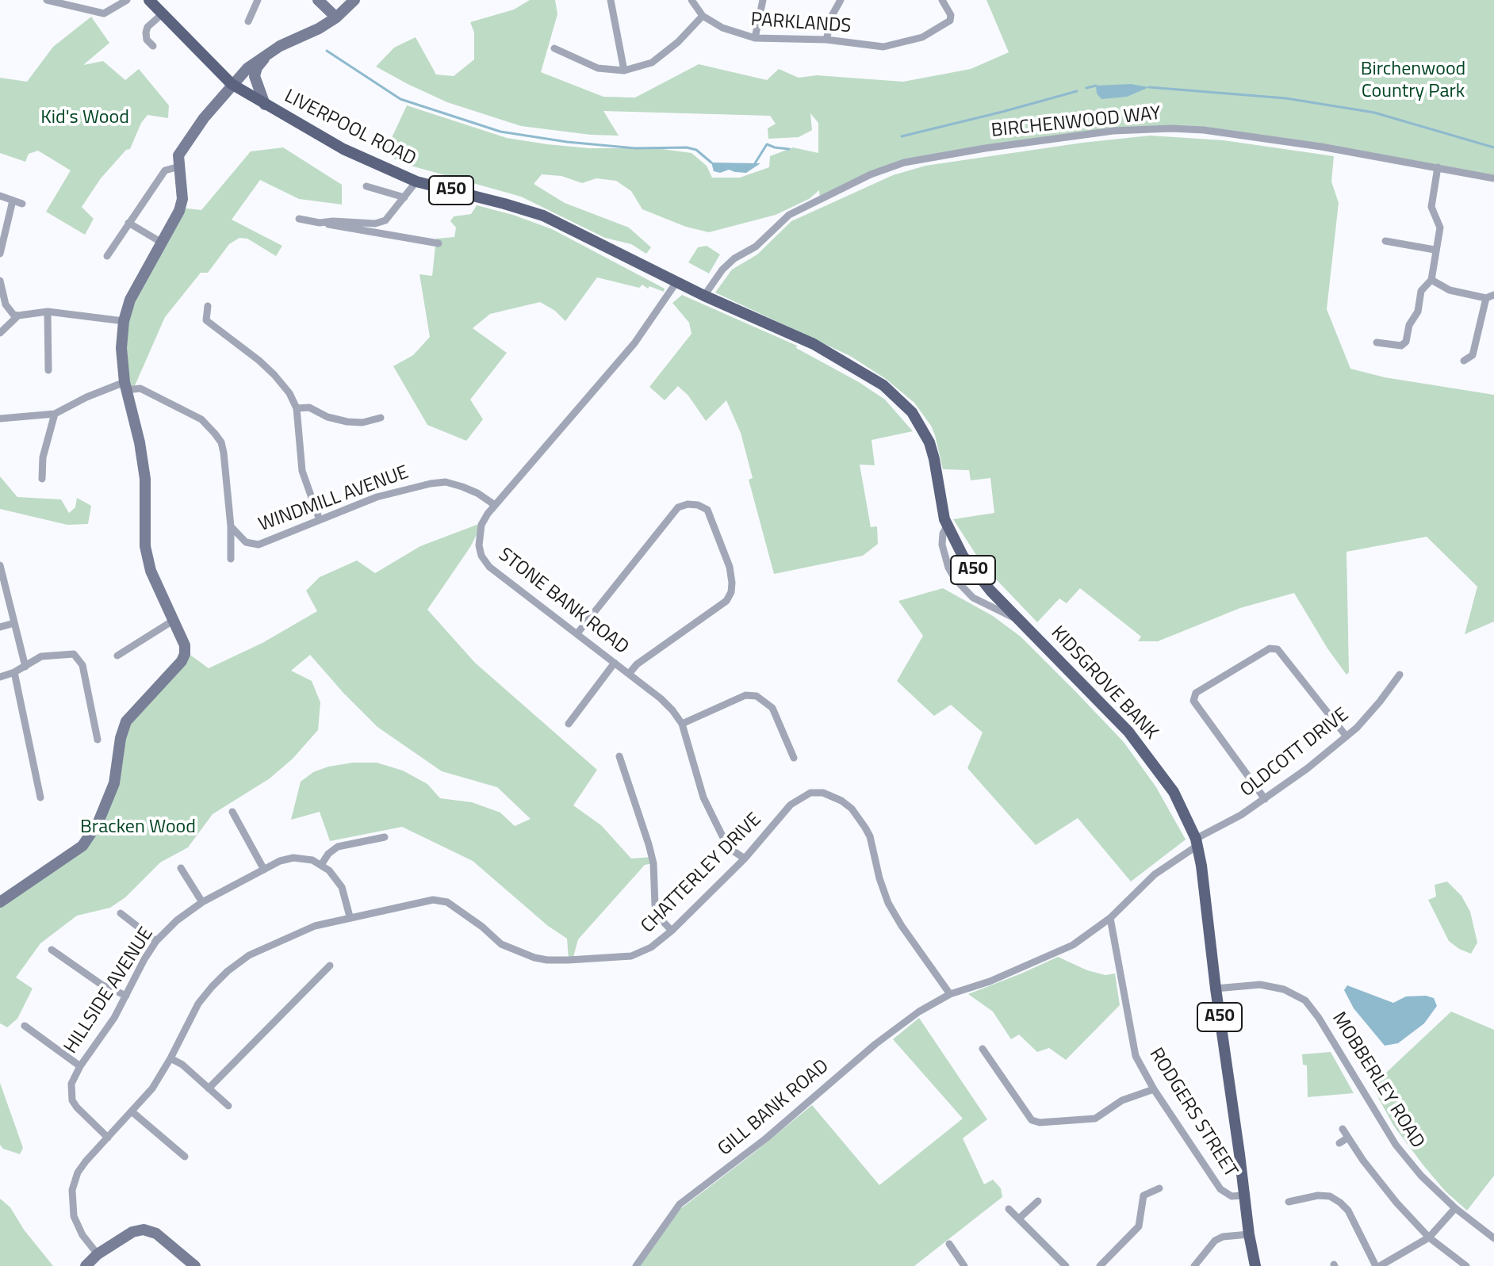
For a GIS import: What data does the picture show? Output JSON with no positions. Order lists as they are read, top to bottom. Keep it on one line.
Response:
{"streets":{"main road":["LIVERPOOL ROAD","A50","KIDSGROVE BANK"],"street":["PARKLANDS","BIRCHENWOOD WAY","WINDMILL AVENUE","STONE BANK ROAD","OLDCOTT DRIVE","CHATTERLEY DRIVE","HILLSIDE AVENUE","MOBBERLEY ROAD","GILL BANK ROAD","RODGERS STREET"]},"crossings":[["BIRCHENWOOD WAY","LIVERPOOL ROAD"],["LIVERPOOL ROAD","STONE BANK ROAD"],["LIVERPOOL ROAD","KIDSGROVE BANK"],["A50","KIDSGROVE BANK"],["A50","OLDCOTT DRIVE"],["A50","MOBBERLEY ROAD"],["A50","RODGERS STREET"],["WINDMILL AVENUE","STONE BANK ROAD"],["STONE BANK ROAD","CHATTERLEY DRIVE"],["KIDSGROVE BANK","OLDCOTT DRIVE"],["OLDCOTT DRIVE","GILL BANK ROAD"],["OLDCOTT DRIVE","RODGERS STREET"],["CHATTERLEY DRIVE","HILLSIDE AVENUE"],["CHATTERLEY DRIVE","GILL BANK ROAD"],["GILL BANK ROAD","RODGERS STREET"]],"parks":["Birchenwood Country Park","Kid's Wood","Bracken Wood"]}
